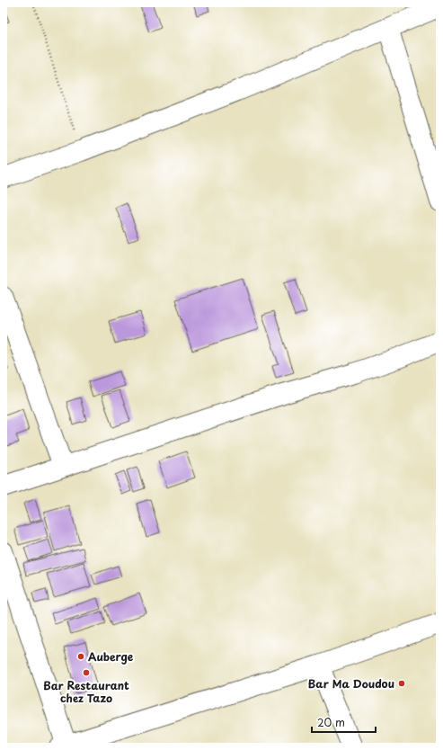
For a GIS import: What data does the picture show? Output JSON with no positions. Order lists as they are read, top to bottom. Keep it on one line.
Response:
{"places":["Auberge","Bar Restaurant chez Tazo","Bar Ma Doudou"],"scale_bar":"20 m"}
